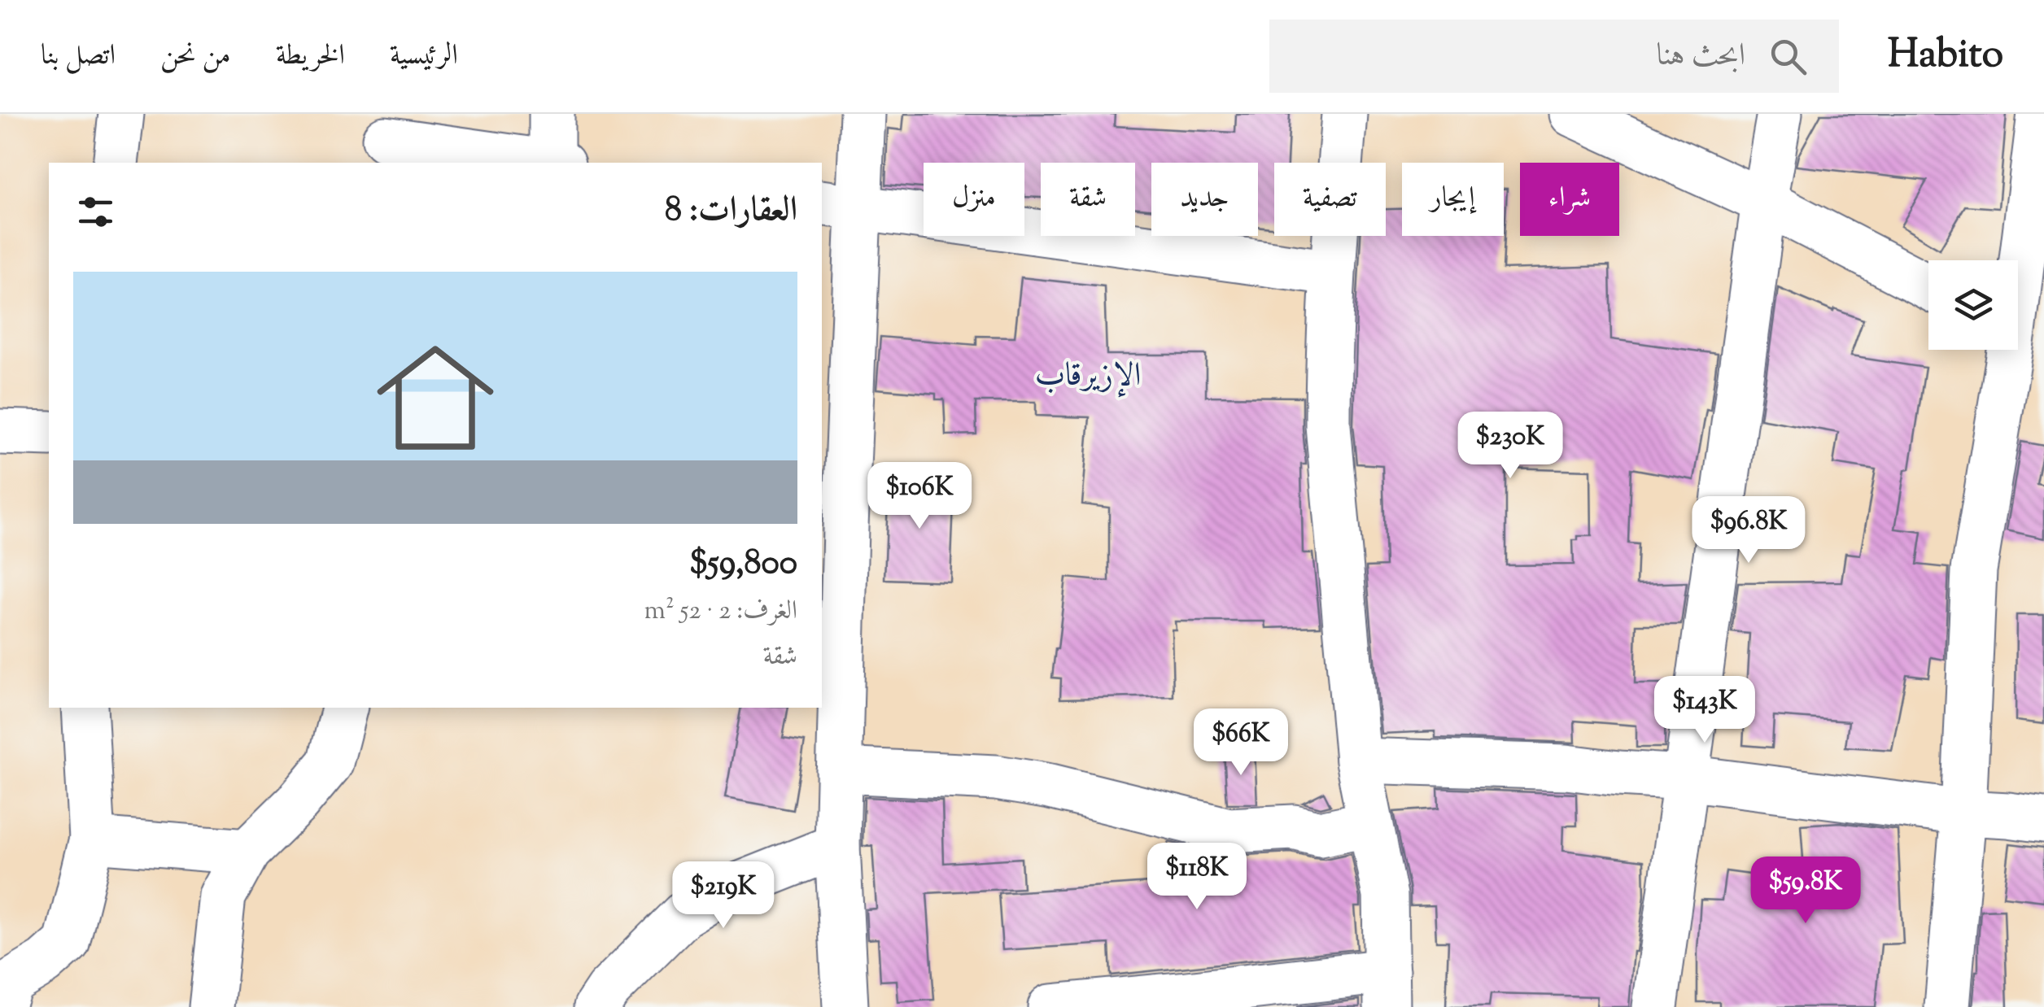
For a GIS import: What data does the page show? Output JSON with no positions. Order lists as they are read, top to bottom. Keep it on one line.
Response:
{"districts":["الإزيرقاب"],"page":{"header":"Habito","search":"ابحث هنا","nav":["الرئيسية","الخريطة","من نحن","اتصل بنا"],"chip":["شراء","إيجار","تصفية","جديد","شقة","منزل"],"heading":"العقارات: 8","list":[{"name":"$59,800","note":"الغرف: 2 · 52 m² · شقة"}],"price":["$230K","$106K","$96.8K","$143K","$66K","$118K","$59.8K","$219K"]}}
